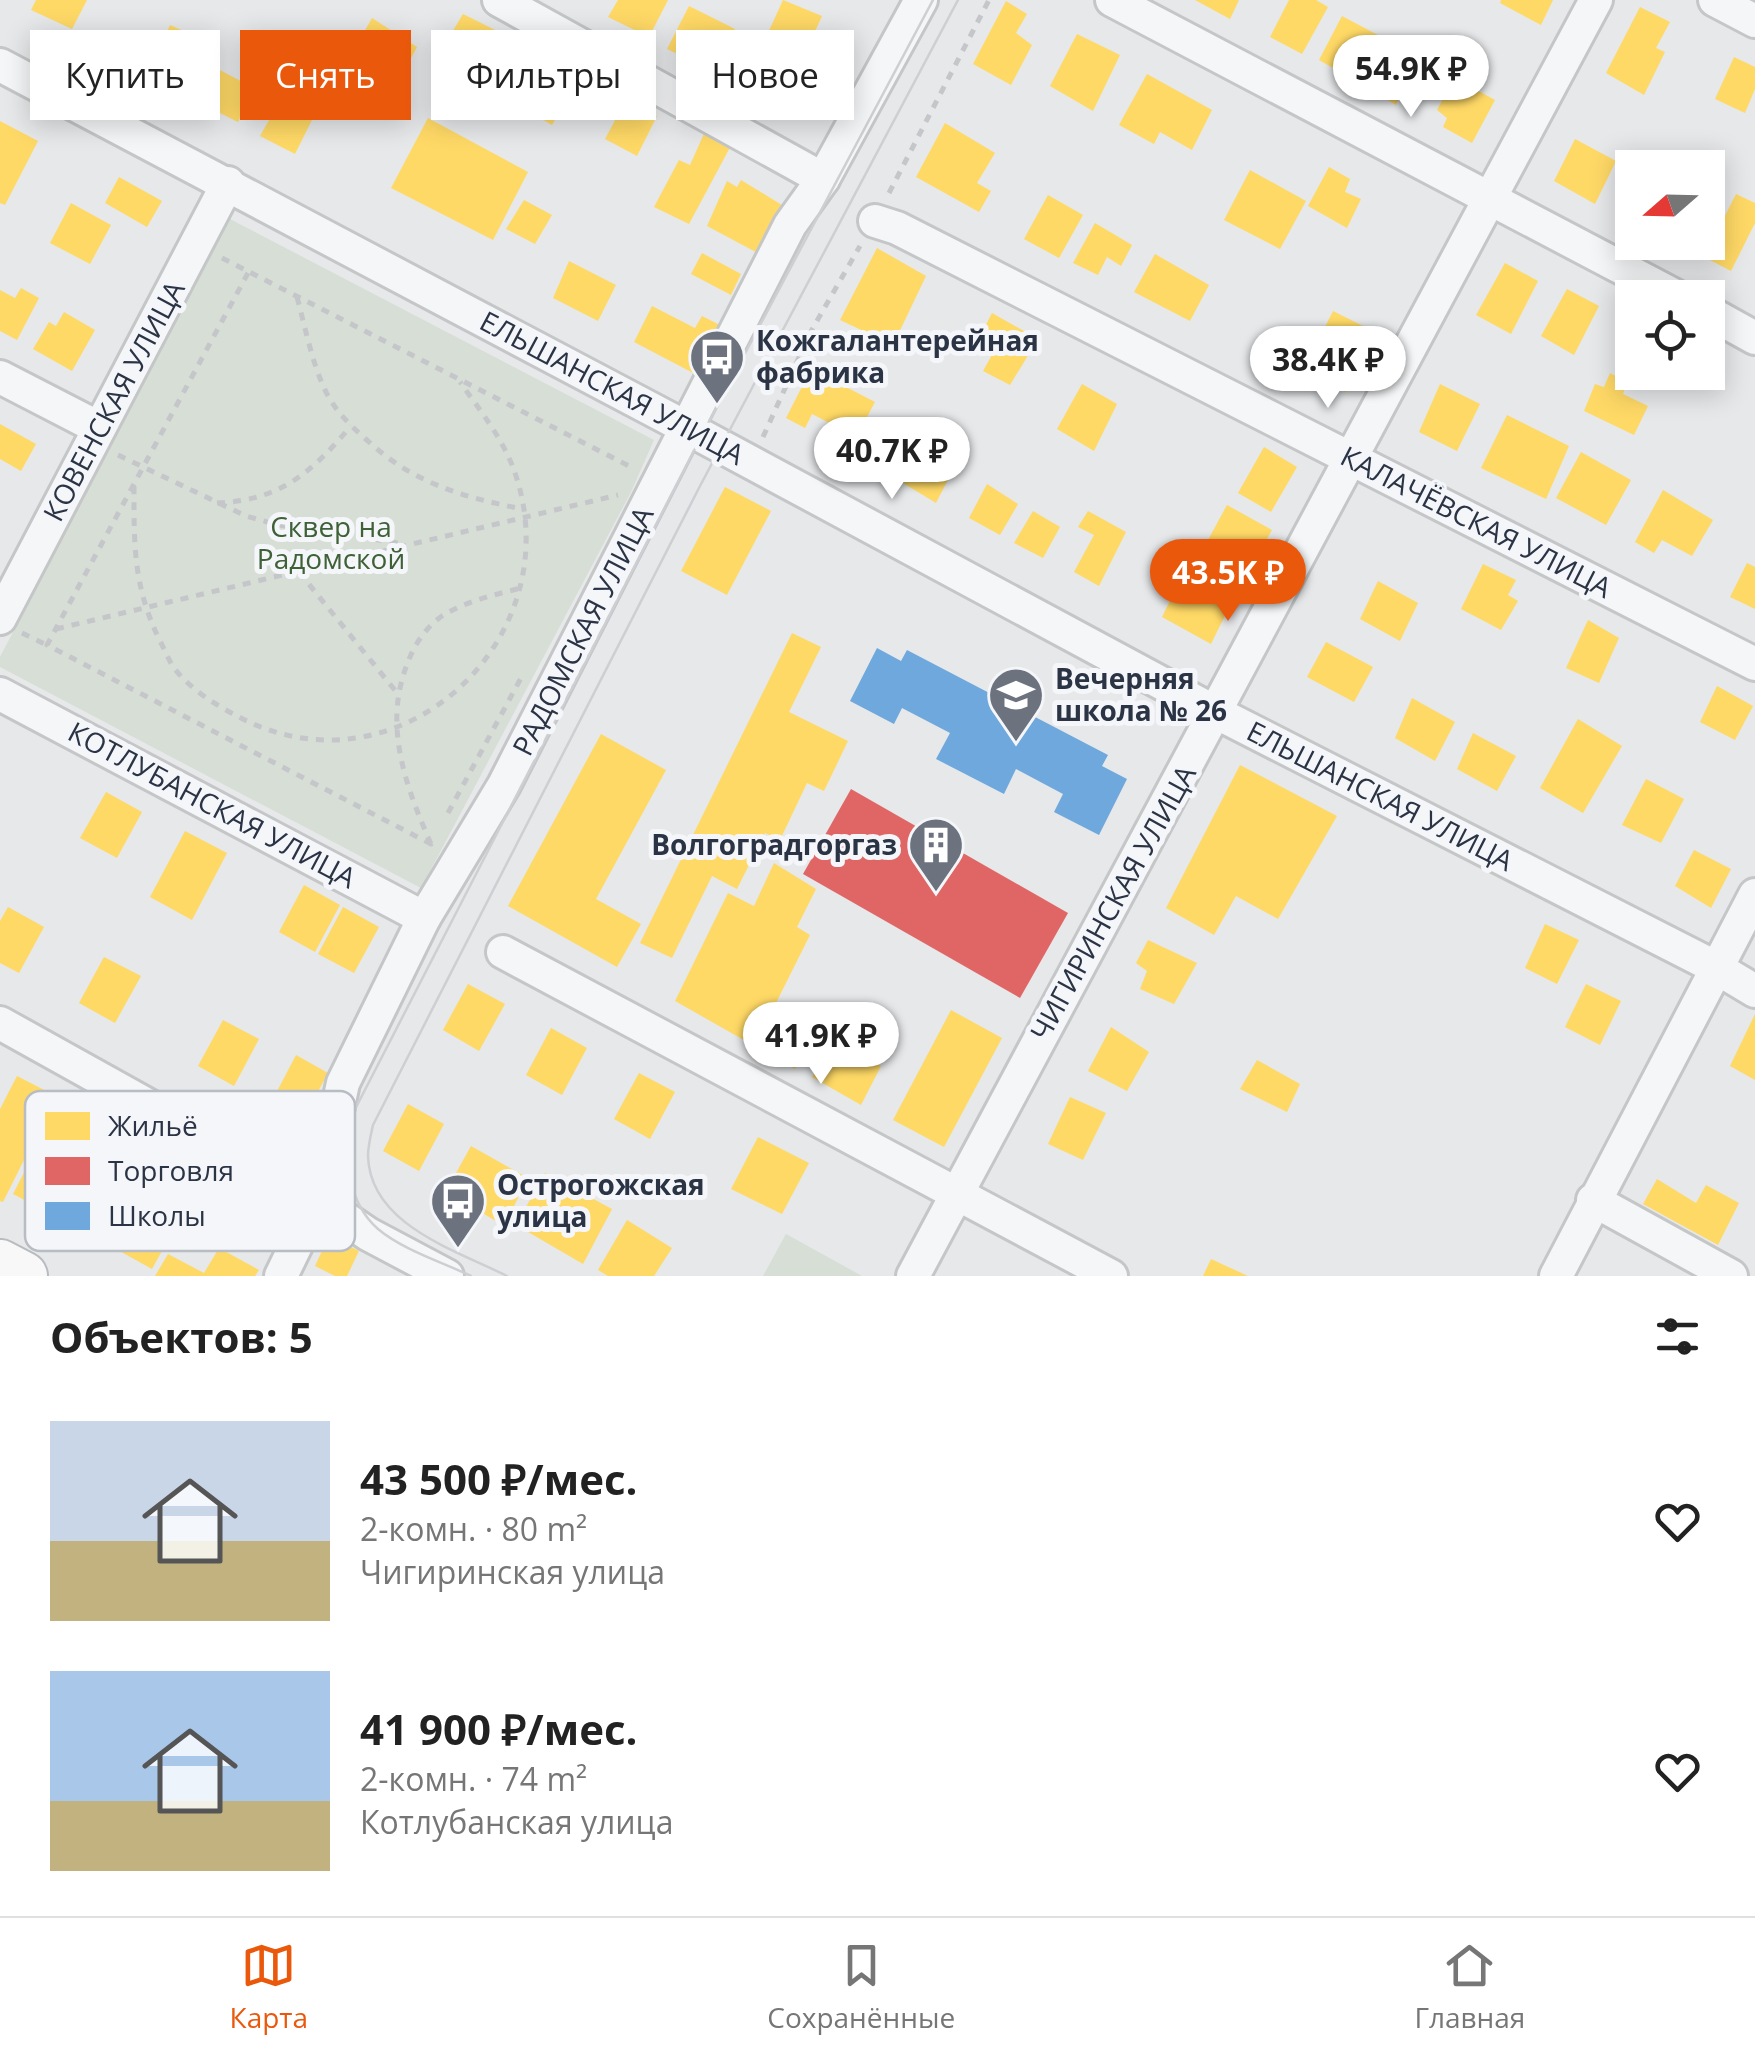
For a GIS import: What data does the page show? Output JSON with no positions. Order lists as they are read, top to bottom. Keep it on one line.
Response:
{"streets":{"street":["ЕЛЬШАНСКАЯ УЛИЦА","КОВЕНСКАЯ УЛИЦА","КАЛАЧЁВСКАЯ УЛИЦА","РАДОМСКАЯ УЛИЦА","КОТЛУБАНСКАЯ УЛИЦА","ЧИГИРИНСКАЯ УЛИЦА"]},"crossings":[["ЕЛЬШАНСКАЯ УЛИЦА","КОВЕНСКАЯ УЛИЦА"],["ЕЛЬШАНСКАЯ УЛИЦА","РАДОМСКАЯ УЛИЦА"],["ЕЛЬШАНСКАЯ УЛИЦА","ЧИГИРИНСКАЯ УЛИЦА"],["КАЛАЧЁВСКАЯ УЛИЦА","ЧИГИРИНСКАЯ УЛИЦА"],["РАДОМСКАЯ УЛИЦА","КОТЛУБАНСКАЯ УЛИЦА"]],"parks":["Сквер на Радомской"],"places":{"bus stop":["Кожгалантерейная фабрика","Острогожская улица"],"school or university":["Вечерняя школа № 26"],"building":["Волгоградгоргаз"]},"legend":["Жильё","Торговля","Школы"],"north":"left","page":{"chip":["Купить","Снять","Фильтры","Новое"],"price":["54.9K ₽","38.4K ₽","40.7K ₽","43.5K ₽","41.9K ₽"],"heading":"Объектов: 5","list":[{"name":"43 500 ₽/мес.","note":"2-комн. · 80 m² · Чигиринская улица"},{"name":"41 900 ₽/мес.","note":"2-комн. · 74 m² · Котлубанская улица"}],"tabs":["Карта","Сохранённые","Главная"]}}
